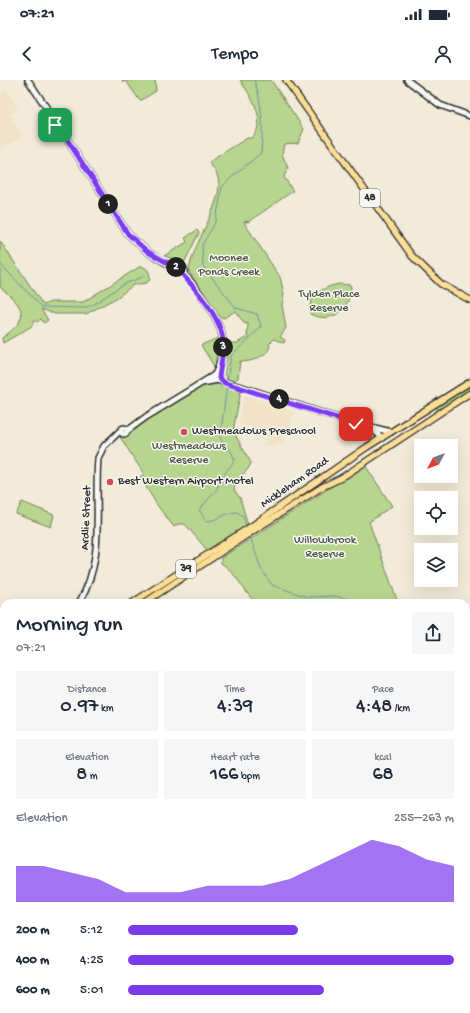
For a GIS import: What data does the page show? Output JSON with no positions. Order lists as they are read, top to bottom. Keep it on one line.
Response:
{"streets":{"main road":["48","Mickleham Road","39"],"street":["Ardlie Street"]},"parks":["Moonee Ponds Creek","Tylden Place Reserve","Westmeadows Reserve","Willowbrook Reserve"],"places":["Westmeadows Preschool","Best Western Airport Motel"],"north":"bottom left","page":{"status":"07:21","header":"Tempo","pins":["1","2","3","4"],"heading":["Morning run","07:21"],"stats":[["Distance","0.97 km"],["Time","4:39"],["Pace","4:48 /km"],["Elevation","8 m"],["Heart rate","166 bpm"],["kcal","68"]],"chart":["Elevation","255–263 m"],"list":[{"name":"200 m","note":"5:12"},{"name":"400 m","note":"4:25"},{"name":"600 m","note":"5:01"}]}}
